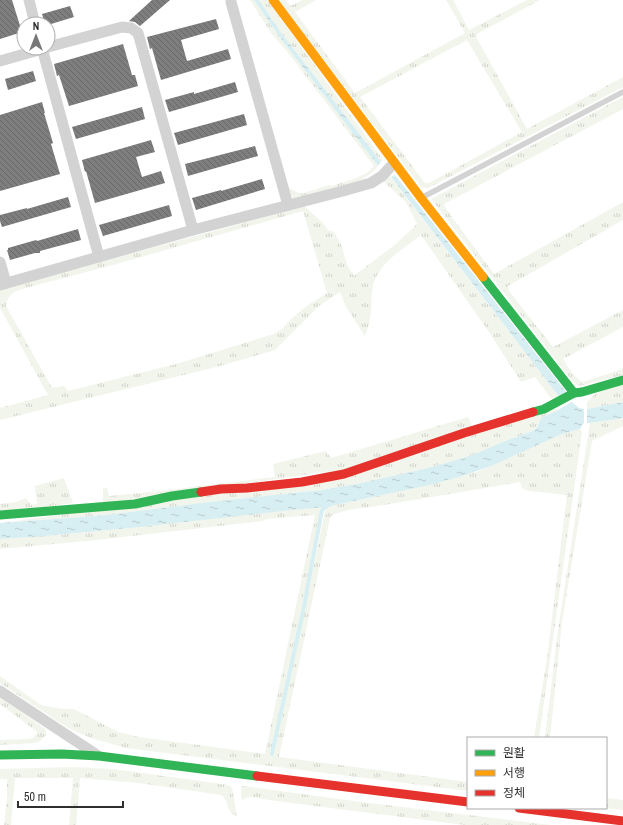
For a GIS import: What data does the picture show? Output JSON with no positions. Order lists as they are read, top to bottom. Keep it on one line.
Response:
{"legend":["원활","서행","정체"],"scale_bar":"50 m","north":"top"}
